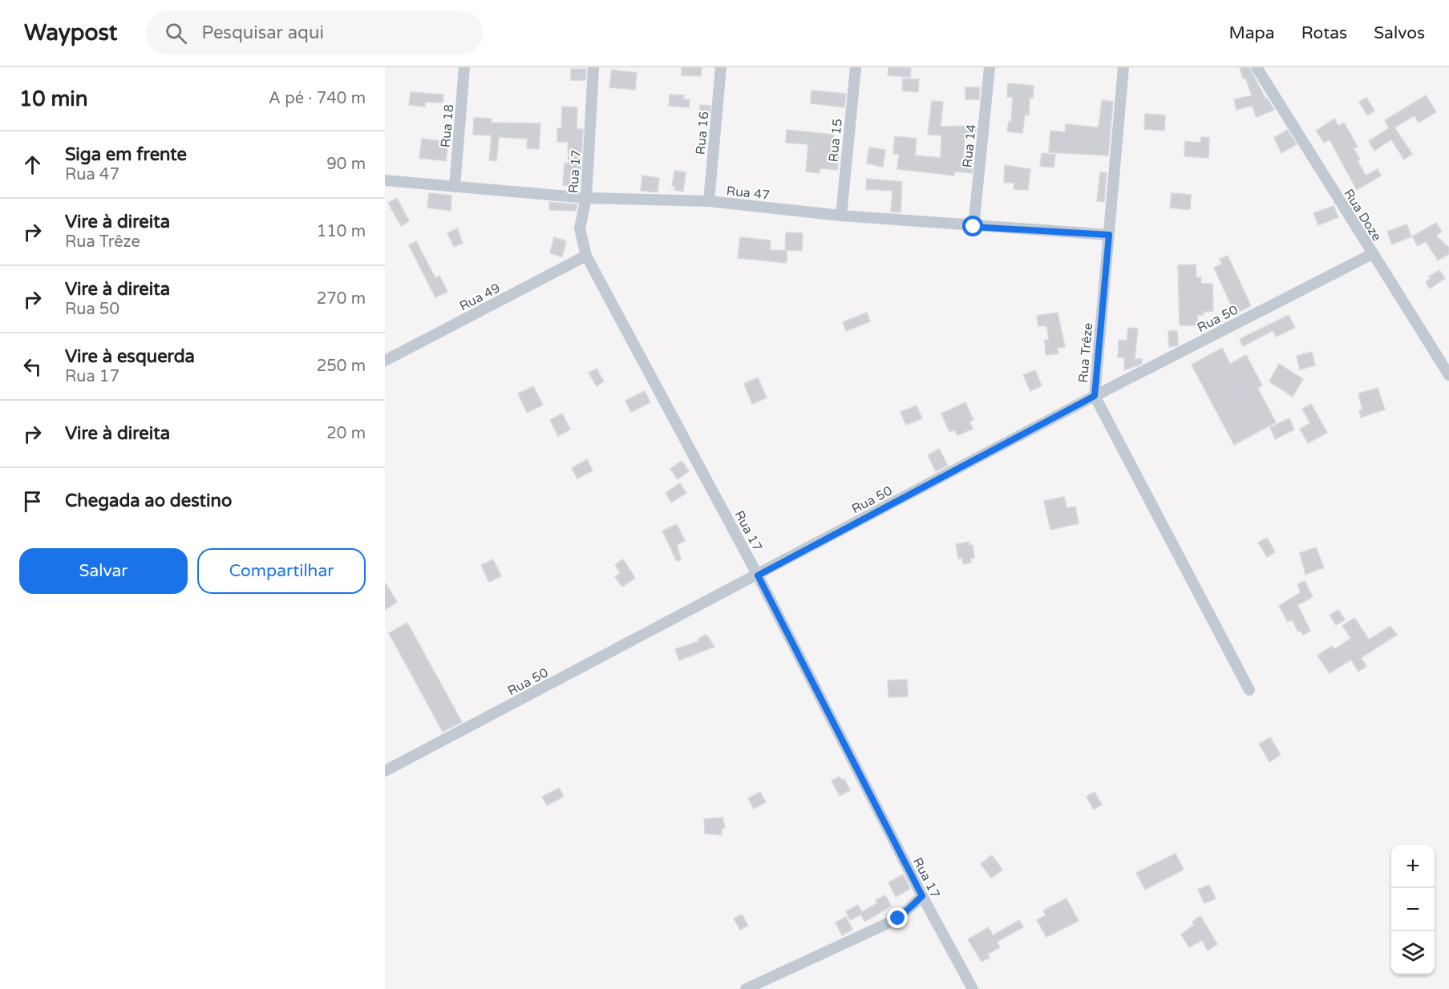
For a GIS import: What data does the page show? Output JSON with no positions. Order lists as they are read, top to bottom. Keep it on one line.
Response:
{"streets":{"street":["Rua 18","Rua 16","Rua 15","Rua 14","Rua 17","Rua 47","Rua Doze","Rua 49","Rua 50","Rua Trêze"]},"crossings":[["Rua 18","Rua 47"],["Rua 16","Rua 47"],["Rua 15","Rua 47"],["Rua 14","Rua 47"],["Rua 17","Rua 47"],["Rua 17","Rua 49"],["Rua 17","Rua 50"],["Rua 47","Rua Trêze"],["Rua Doze","Rua 50"],["Rua 50","Rua Trêze"]],"page":{"header":"Waypost","search":"Pesquisar aqui","nav":["Mapa","Rotas","Salvos"],"heading":["10 min","A pé · 740 m"],"list":[["Siga em frente","Rua 47","90 m"],["Vire à direita","Rua Trêze","110 m"],["Vire à direita","Rua 50","270 m"],["Vire à esquerda","Rua 17","250 m"],["Vire à direita","20 m"],"Chegada ao destino"],"buttons":["Salvar","Compartilhar"],"map_buttons":["+","−"]}}
